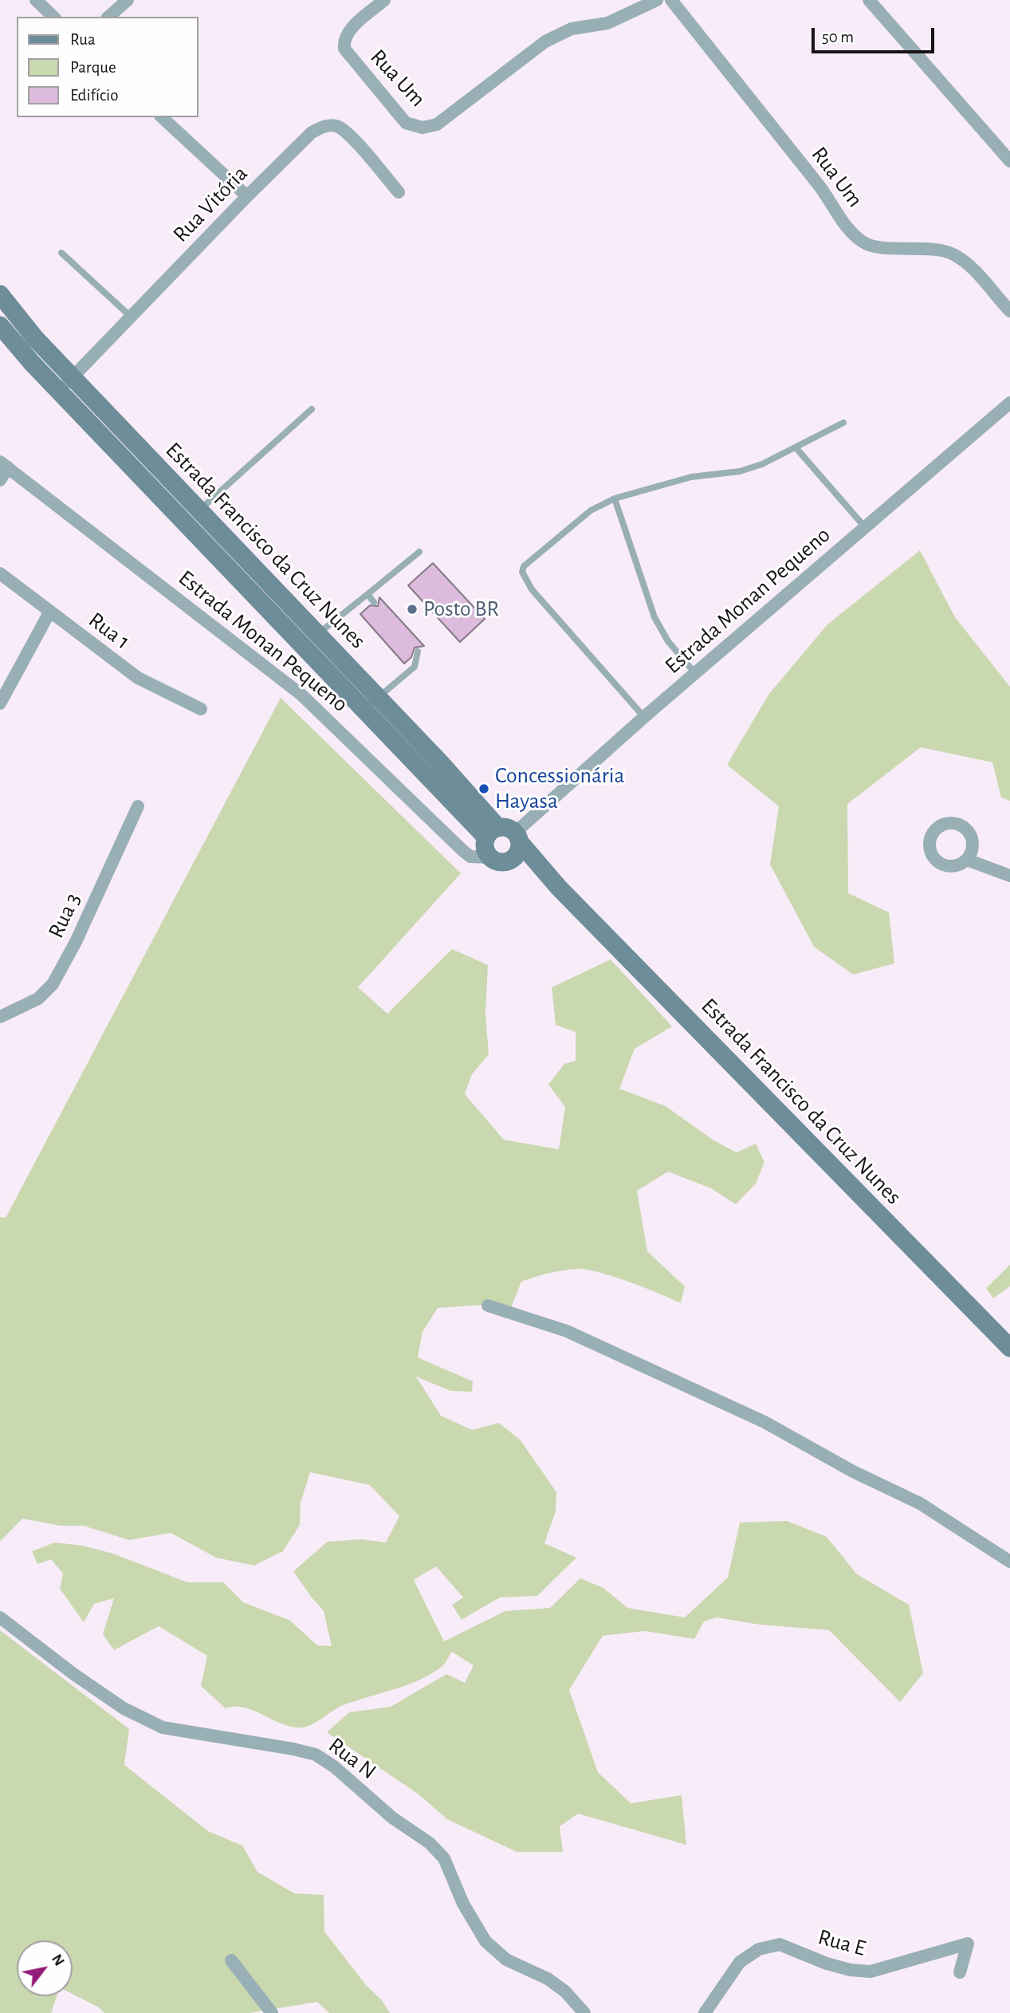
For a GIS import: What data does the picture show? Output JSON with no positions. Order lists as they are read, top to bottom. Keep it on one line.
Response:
{"streets":{"main road":["Estrada Francisco da Cruz Nunes"],"street":["Rua Um","Rua Vitória","Estrada Monan Pequeno","Rua 1","Rua 3","Rua N","Rua E"]},"crossings":[["Rua Vitória","Estrada Francisco da Cruz Nunes"],["Estrada Francisco da Cruz Nunes","Estrada Monan Pequeno"]],"places":["Posto BR","Concessionária Hayasa"],"legend":["Rua","Parque","Edifício"],"scale_bar":"50 m","north":"top right"}
